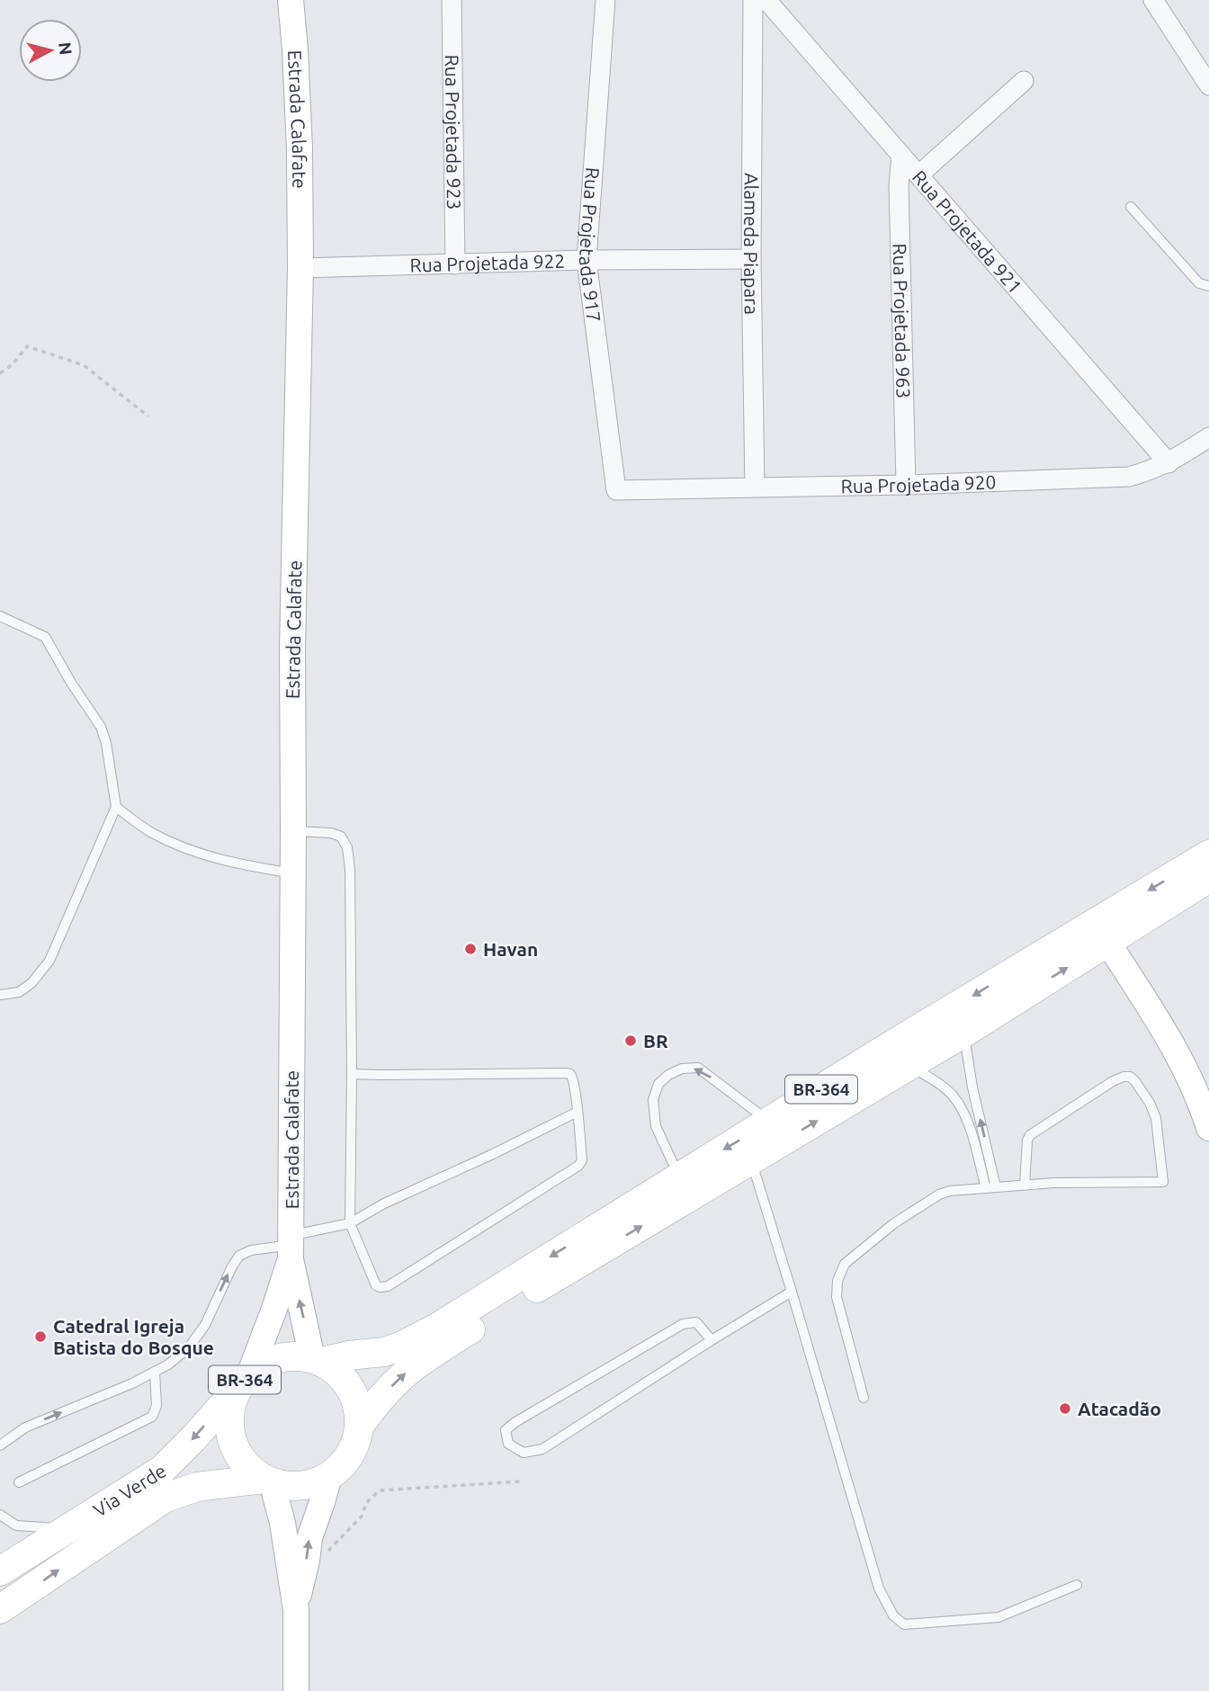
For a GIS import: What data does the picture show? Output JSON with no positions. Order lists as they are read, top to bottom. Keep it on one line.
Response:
{"streets":{"main road":["BR-364","Via Verde"],"street":["Estrada Calafate","Rua Projetada 923","Rua Projetada 921","Alameda Piapara","Rua Projetada 917","Rua Projetada 922","Rua Projetada 963","Rua Projetada 920"]},"crossings":[["Estrada Calafate","Rua Projetada 922"],["Estrada Calafate","BR-364"],["Estrada Calafate","Via Verde"],["Rua Projetada 923","Rua Projetada 922"],["Rua Projetada 921","Rua Projetada 963"],["Rua Projetada 921","Rua Projetada 920"],["Alameda Piapara","Rua Projetada 922"],["Alameda Piapara","Rua Projetada 920"],["Rua Projetada 917","Rua Projetada 922"],["Rua Projetada 917","Rua Projetada 920"],["Rua Projetada 963","Rua Projetada 920"],["BR-364","Via Verde"]],"places":["Havan","BR","Catedral Igreja Batista do Bosque","Atacadão"],"north":"right"}
